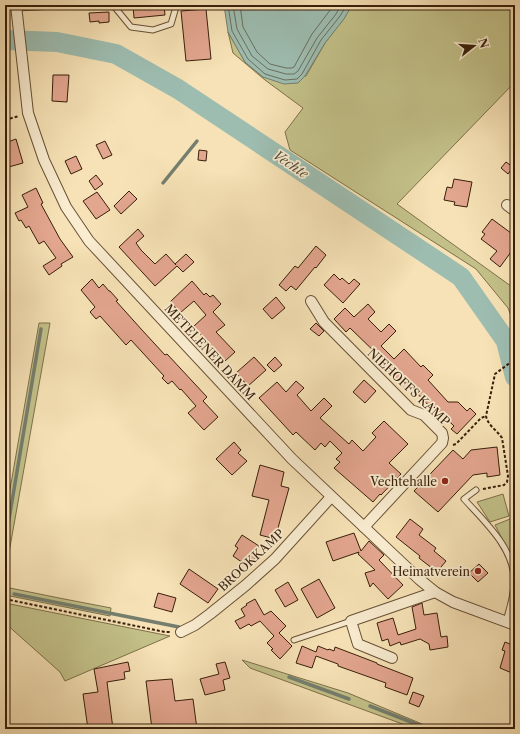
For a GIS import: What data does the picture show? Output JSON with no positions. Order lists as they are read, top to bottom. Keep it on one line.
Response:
{"streets":{"street":["METELENER DAMM","NIEHOFFS KAMP","BROOKKAMP"]},"crossings":[["METELENER DAMM","NIEHOFFS KAMP"],["METELENER DAMM","BROOKKAMP"]],"water":["Vechte"],"places":["Vechtehalle","Heimatverein"],"north":"right"}
